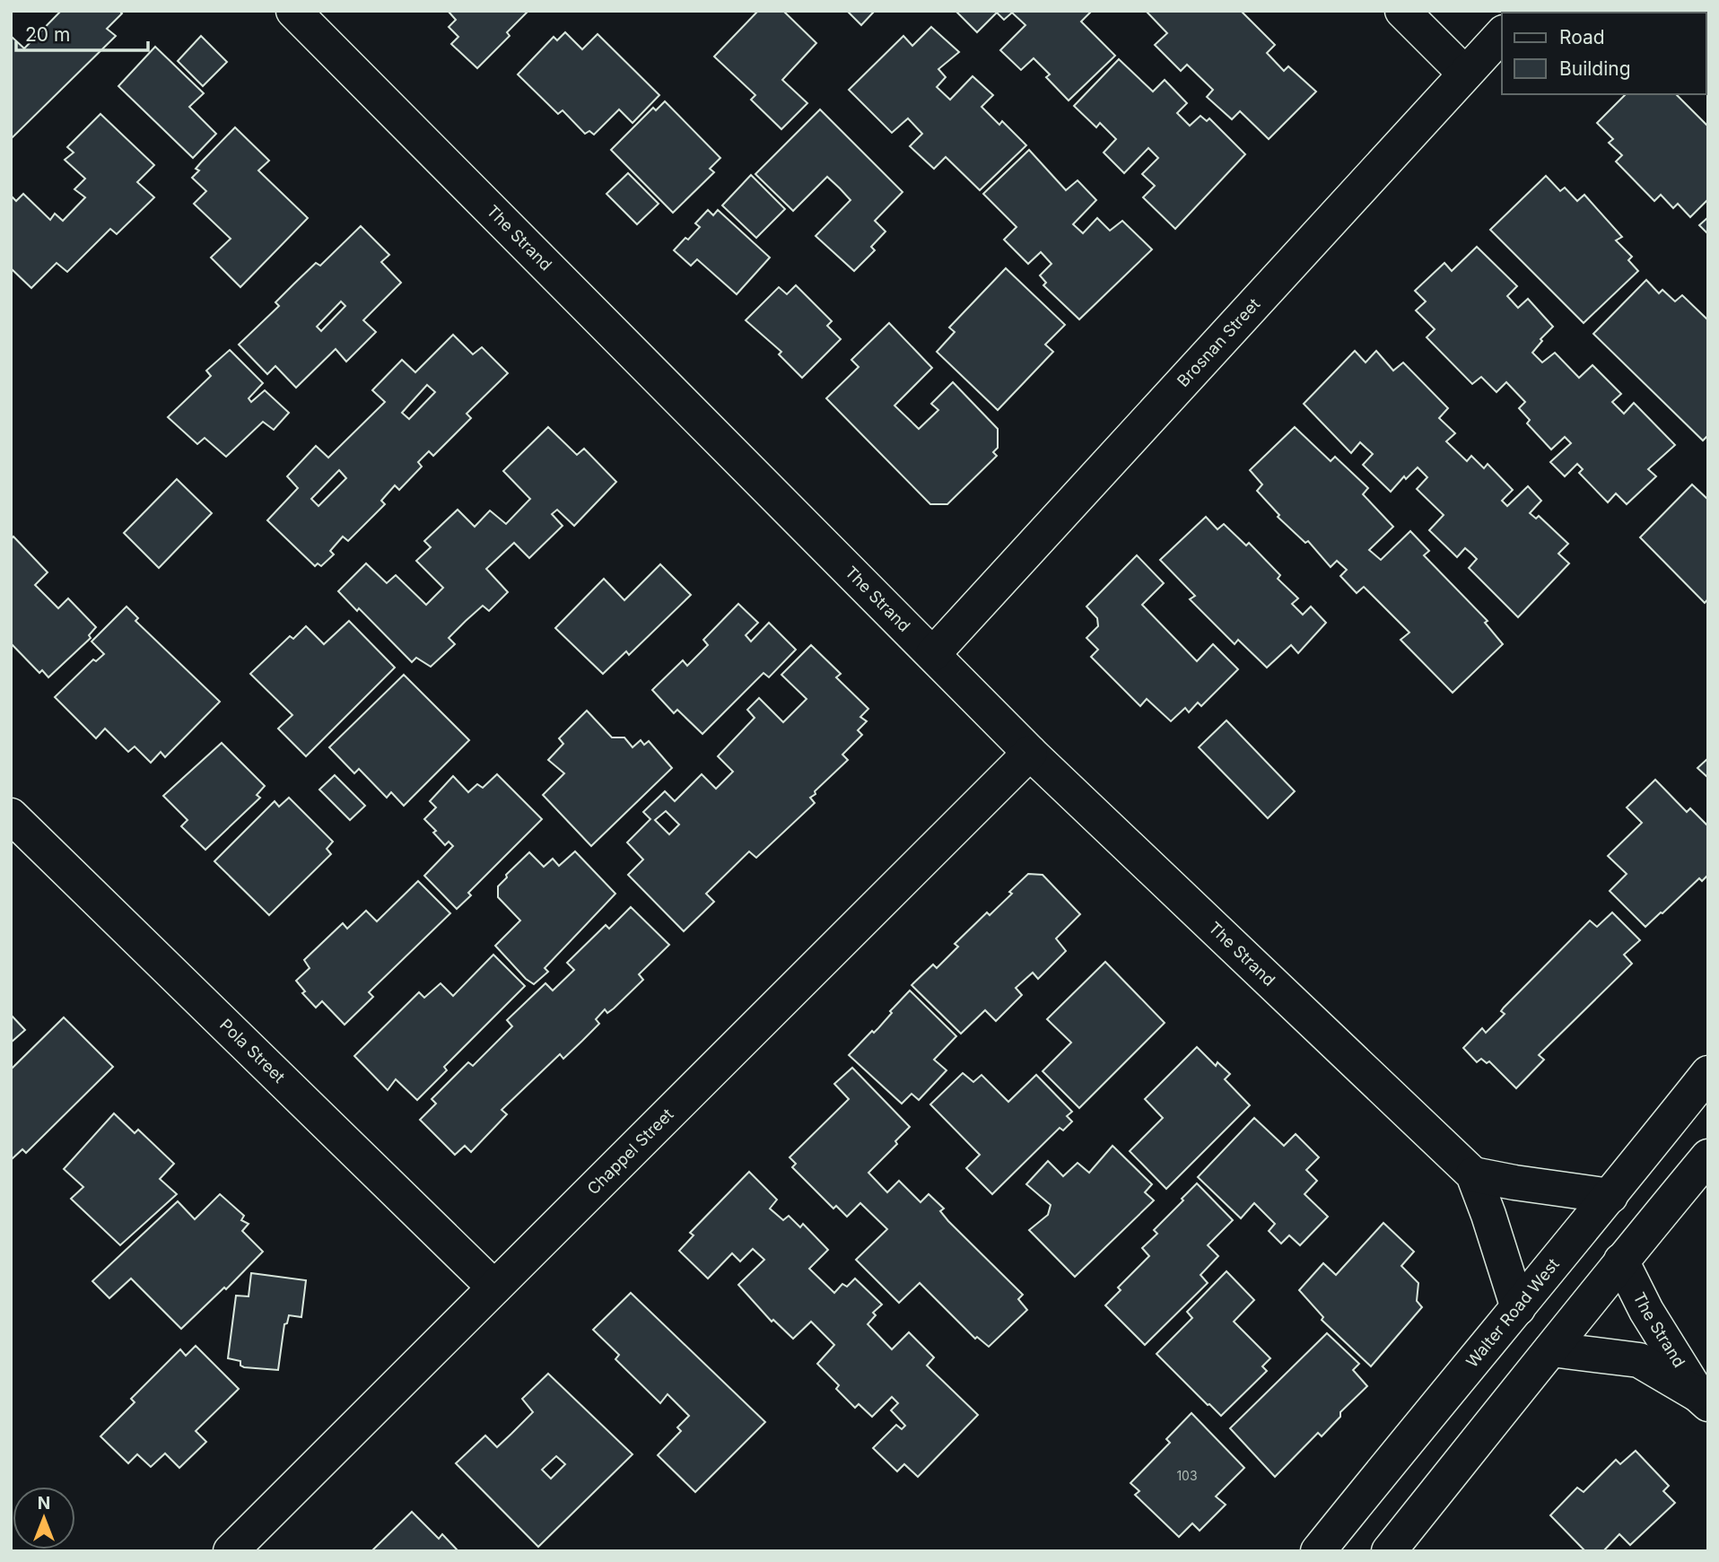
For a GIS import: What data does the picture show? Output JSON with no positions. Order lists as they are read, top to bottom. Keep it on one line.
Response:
{"streets":{"street":["The Strand","Brosnan Street","Pola Street","Chappel Street","Walter Road West"]},"crossings":[["The Strand","Brosnan Street"],["The Strand","Chappel Street"],["The Strand","Walter Road West"],["Pola Street","Chappel Street"]],"house_numbers":["103"],"legend":["Road","Building"],"scale_bar":"20 m","north":"top"}
